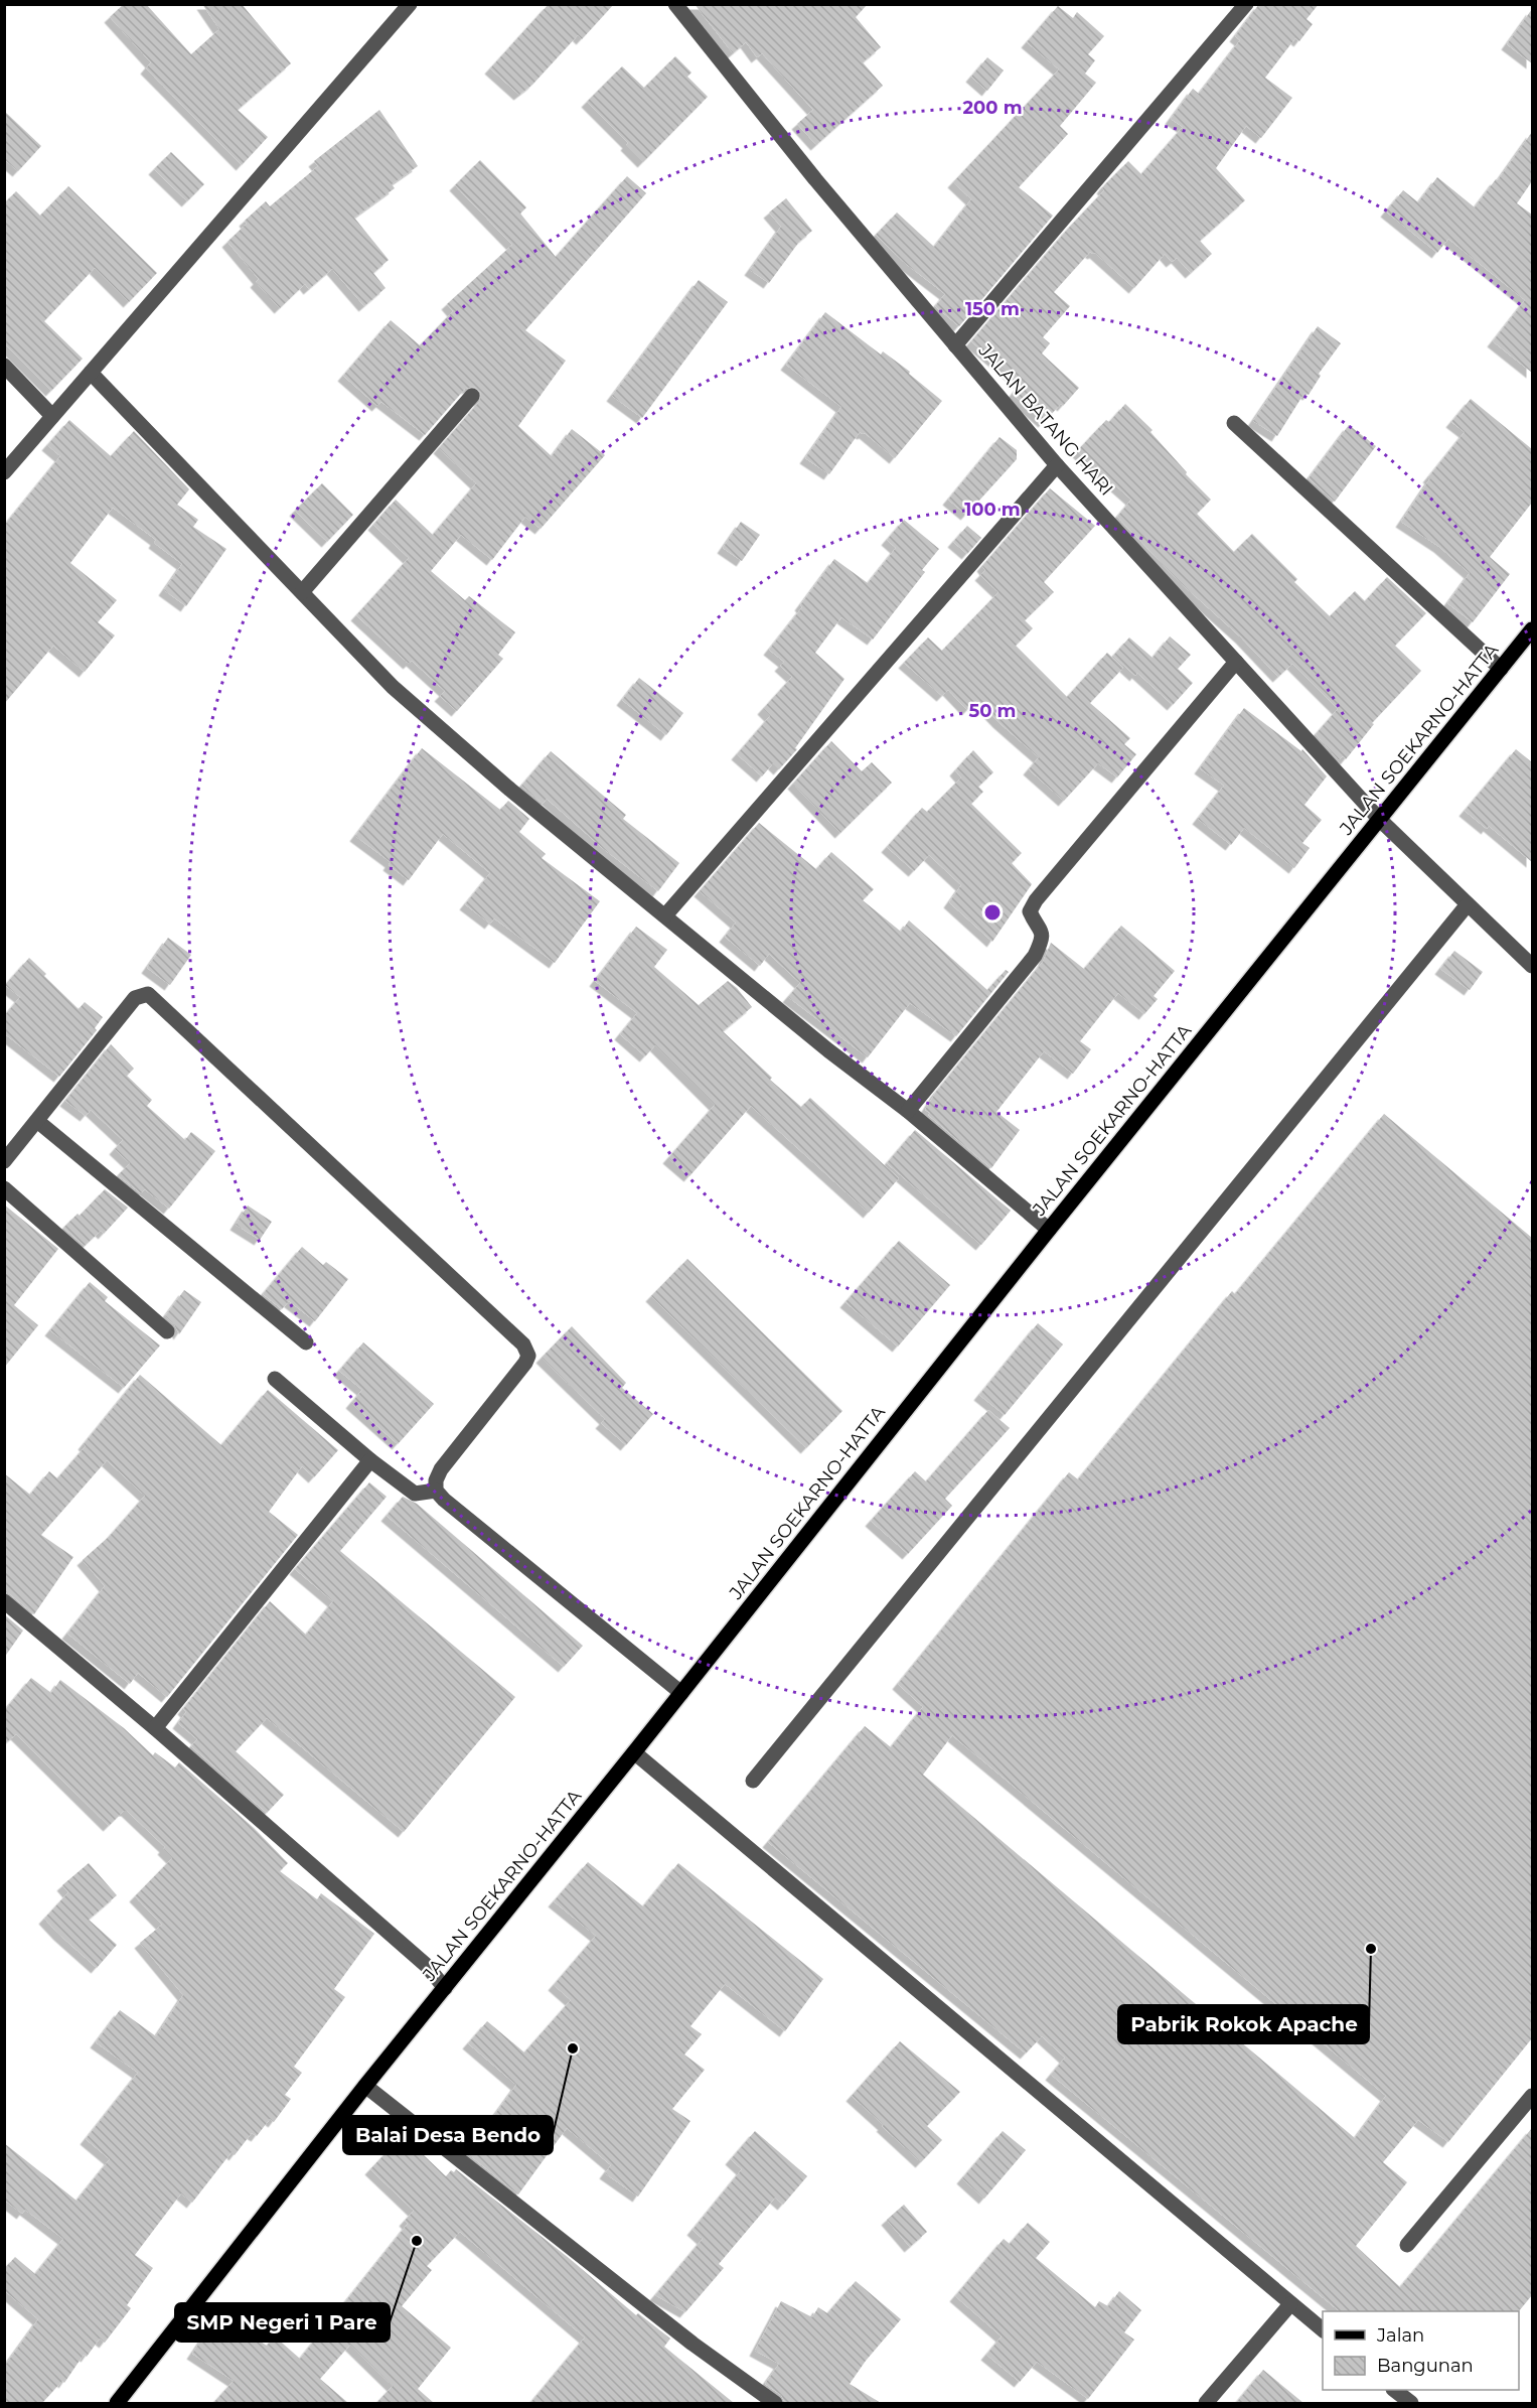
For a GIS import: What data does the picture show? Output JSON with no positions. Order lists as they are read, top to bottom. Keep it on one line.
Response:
{"streets":{"main road":["JALAN SOEKARNO-HATTA"],"street":["JALAN BATANG HARI"]},"crossings":[["JALAN BATANG HARI","JALAN SOEKARNO-HATTA"]],"places":["Pabrik Rokok Apache","Balai Desa Bendo","SMP Negeri 1 Pare"],"legend":["Jalan","Bangunan"],"rings":["200 m","150 m","100 m","50 m"]}
